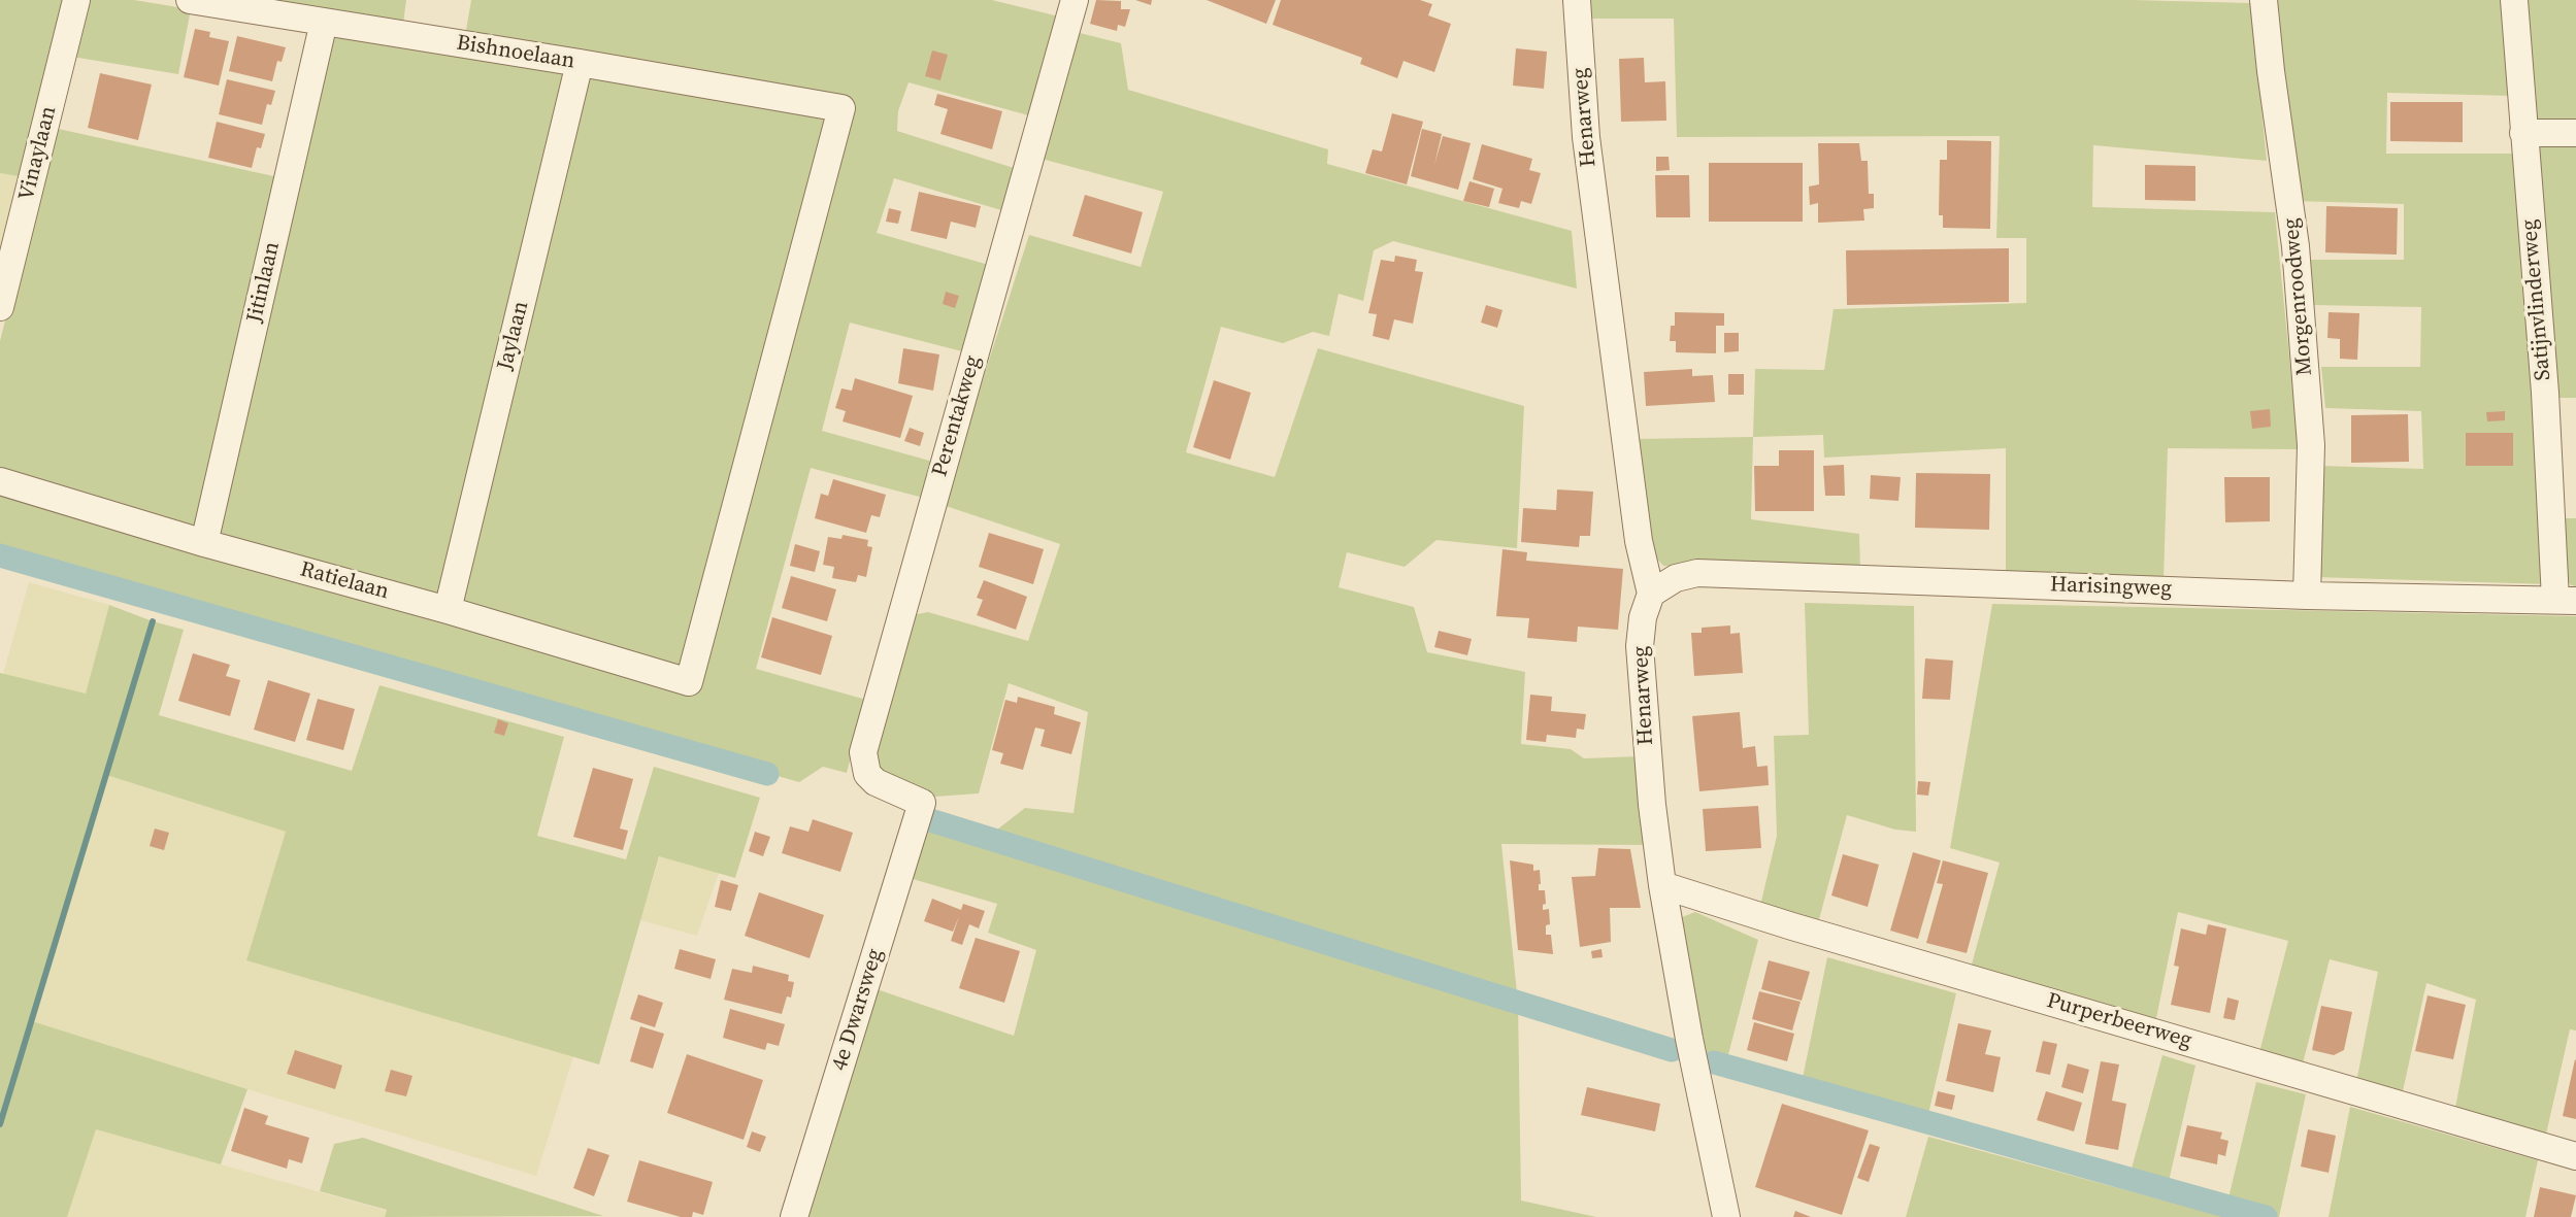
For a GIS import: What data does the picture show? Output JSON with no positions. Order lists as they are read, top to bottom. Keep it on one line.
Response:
{"streets":{"street":["Bishnoelaan","Henarweg","Vinaylaan","Jitinlaan","Morgenroodweg","Satijnvlinderweg","Jaylaan","Perentakweg","Ratielaan","Harisingweg","4e Dwarsweg","Purperbeerweg"]},"crossings":[["Bishnoelaan","Jitinlaan"],["Bishnoelaan","Jaylaan"],["Bishnoelaan","Ratielaan"],["Henarweg","Harisingweg"],["Henarweg","Purperbeerweg"],["Jitinlaan","Ratielaan"],["Morgenroodweg","Harisingweg"],["Satijnvlinderweg","Harisingweg"],["Jaylaan","Ratielaan"],["Perentakweg","4e Dwarsweg"]]}
